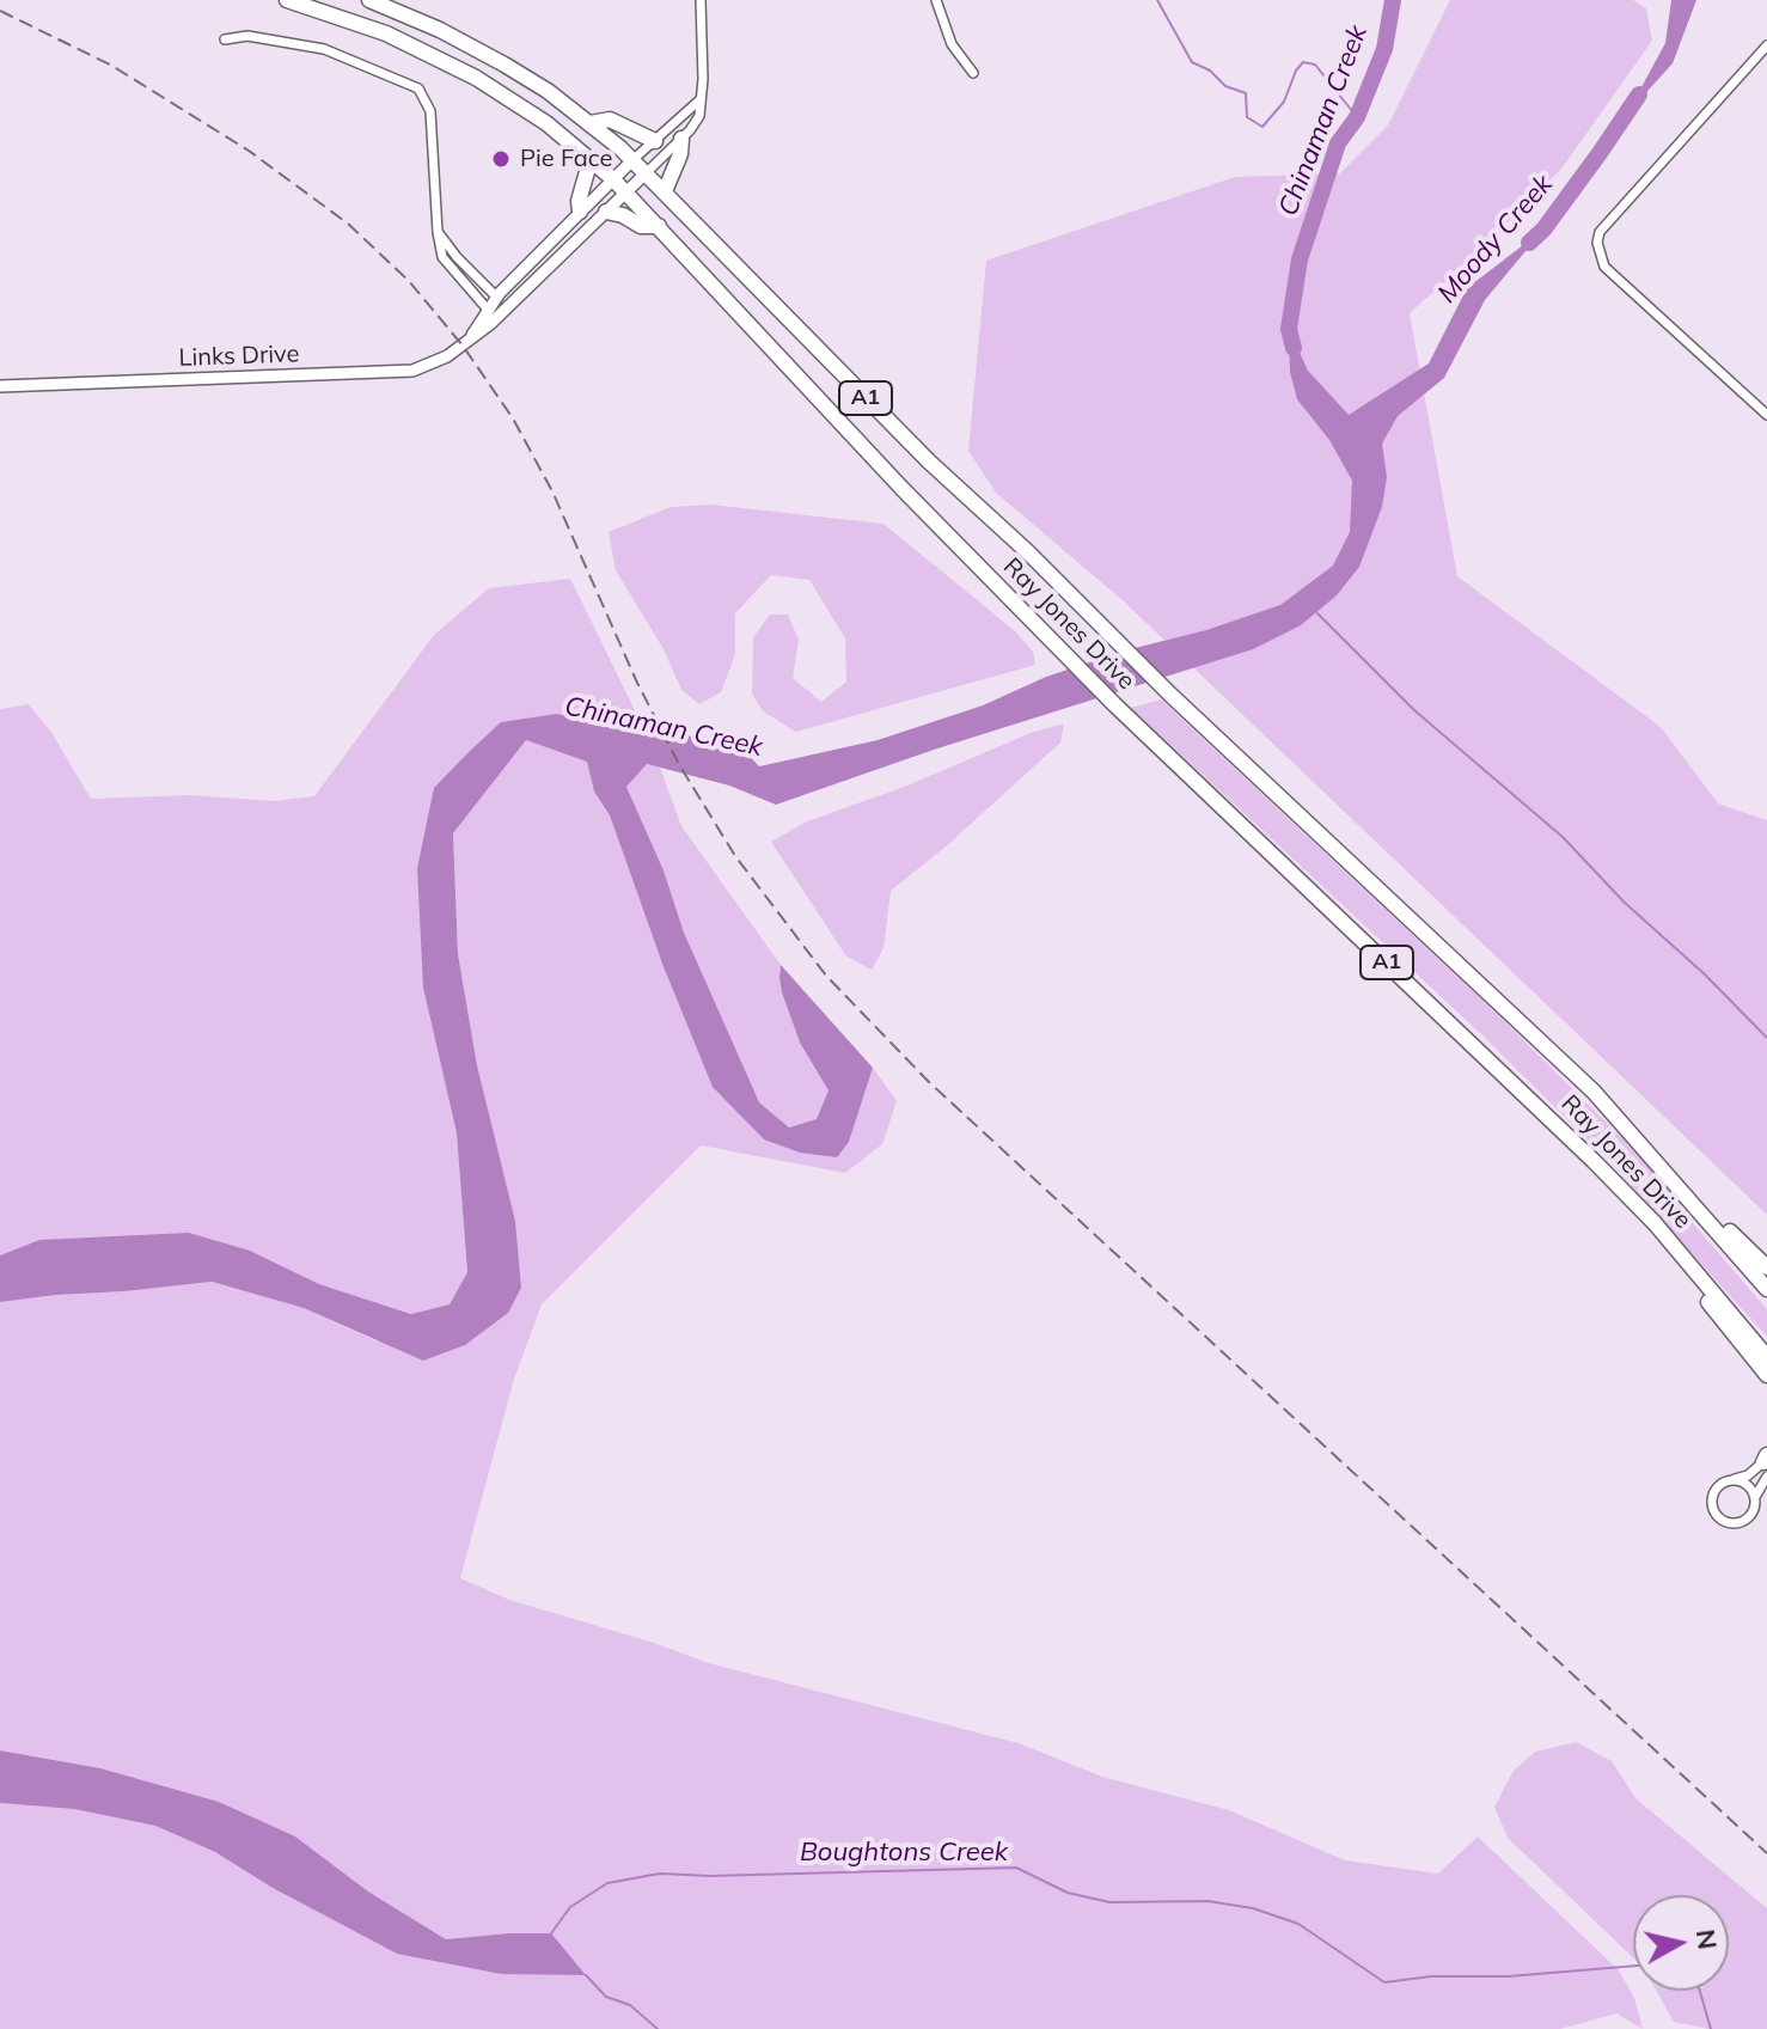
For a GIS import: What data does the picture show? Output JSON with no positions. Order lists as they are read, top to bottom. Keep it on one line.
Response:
{"streets":{"highway":["A1","Ray Jones Drive"],"street":["Links Drive"]},"crossings":[["Links Drive","Ray Jones Drive"]],"water":["Chinaman Creek","Moody Creek","Boughtons Creek"],"places":["Pie Face"],"north":"right"}
